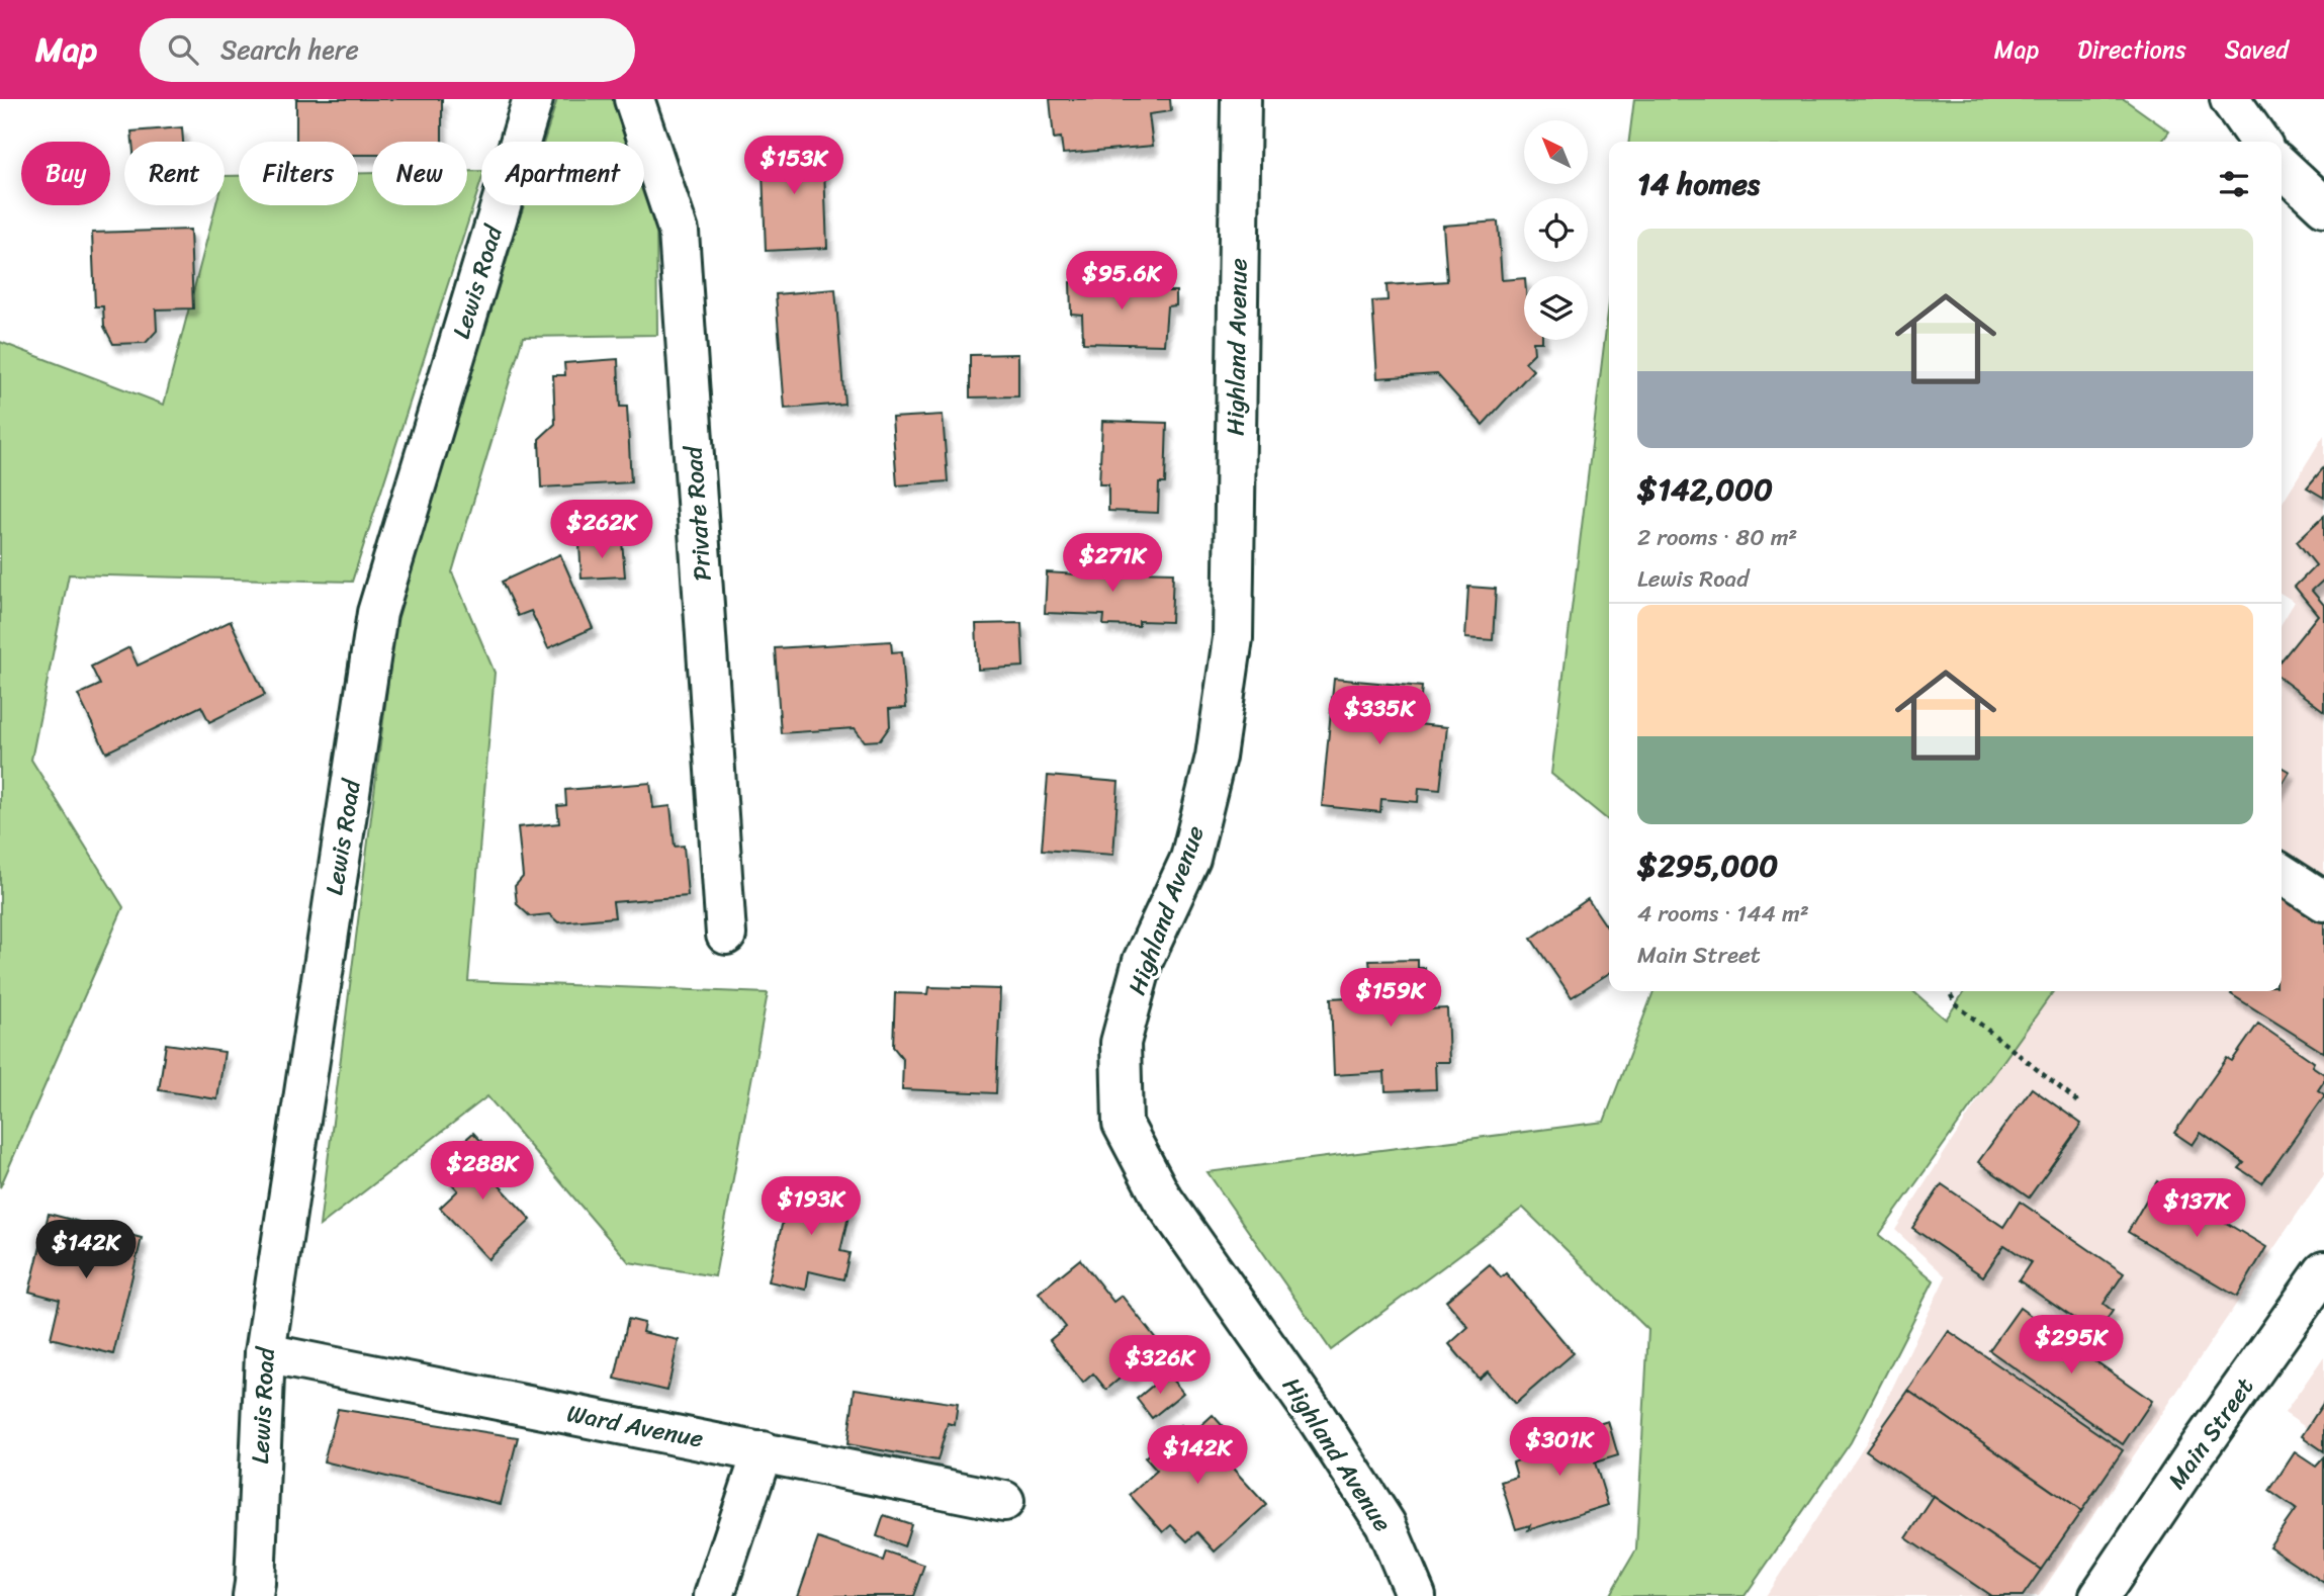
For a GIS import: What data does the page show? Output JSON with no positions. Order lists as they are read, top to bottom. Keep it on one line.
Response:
{"streets":{"street":["Lewis Road","Highland Avenue","Private Road","Ward Avenue","Main Street"]},"crossings":[["Lewis Road","Ward Avenue"]],"north":"top left","page":{"header":"Map","search":"Search here","nav":["Map","Directions","Saved"],"price":["$153K","$95.6K","$262K","$271K","$335K","$159K","$288K","$193K","$137K","$142K","$295K","$326K","$301K","$142K"],"chip":["Buy","Rent","Filters","New","Apartment"],"heading":"14 homes","list":[{"name":"$142,000","note":"2 rooms · 80 m² · Lewis Road"},{"name":"$295,000","note":"4 rooms · 144 m² · Main Street"}]}}
